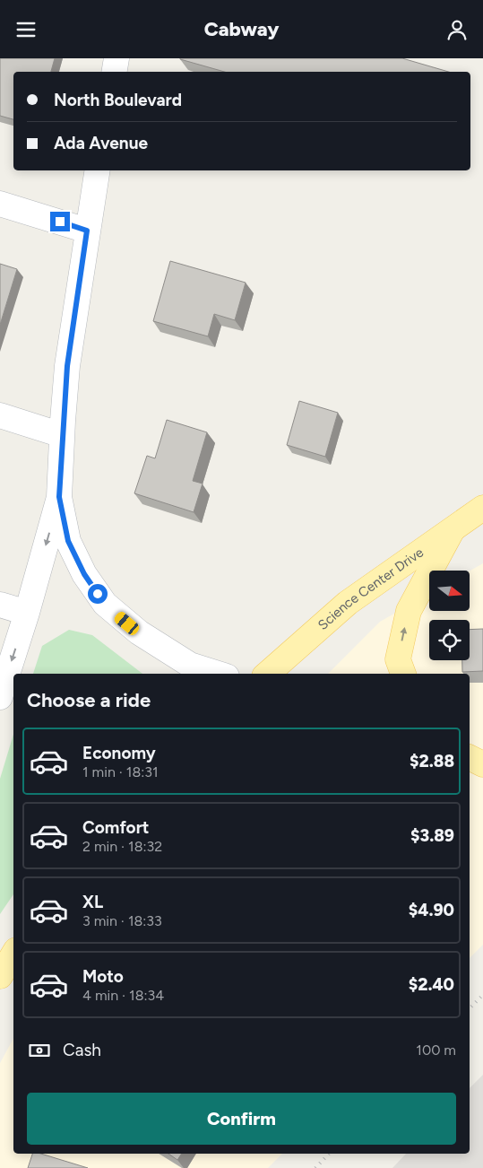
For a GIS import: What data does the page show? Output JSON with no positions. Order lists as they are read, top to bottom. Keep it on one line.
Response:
{"streets":{"main road":["Science Center Drive"]},"north":"right","page":{"header":"Cabway","banner":["North Boulevard","Ada Avenue"],"heading":"Choose a ride","list":[{"name":"Economy","note":"1 min · 18:31","value":"$2.88"},{"name":"Comfort","note":"2 min · 18:32","value":"$3.89"},{"name":"XL","note":"3 min · 18:33","value":"$4.90"},{"name":"Moto","note":"4 min · 18:34","value":"$2.40"}],"pay":["Cash","100 m"],"buttons":"Confirm"}}
